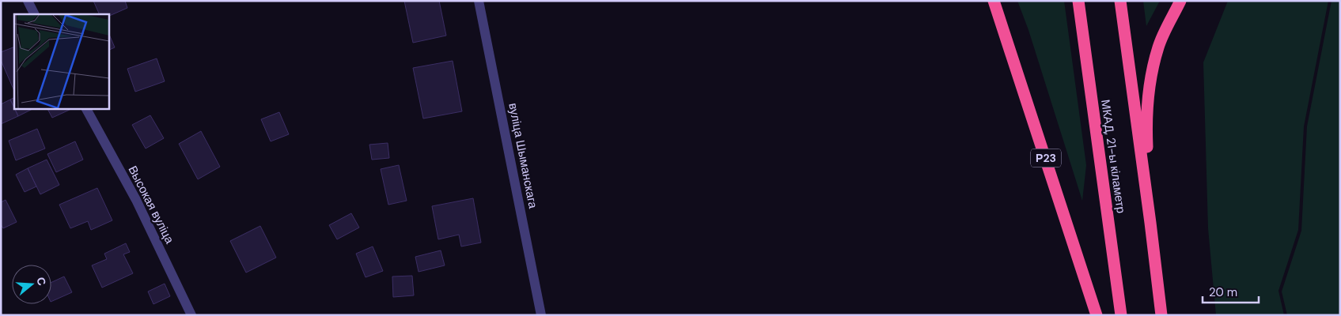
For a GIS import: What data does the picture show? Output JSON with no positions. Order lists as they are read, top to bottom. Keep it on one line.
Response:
{"streets":{"highway":["МКАД, 21-ы кіламетр","Р23"],"street":["вуліца Шыманскага","Высокая вуліца"]},"scale_bar":"20 m","north":"right"}
